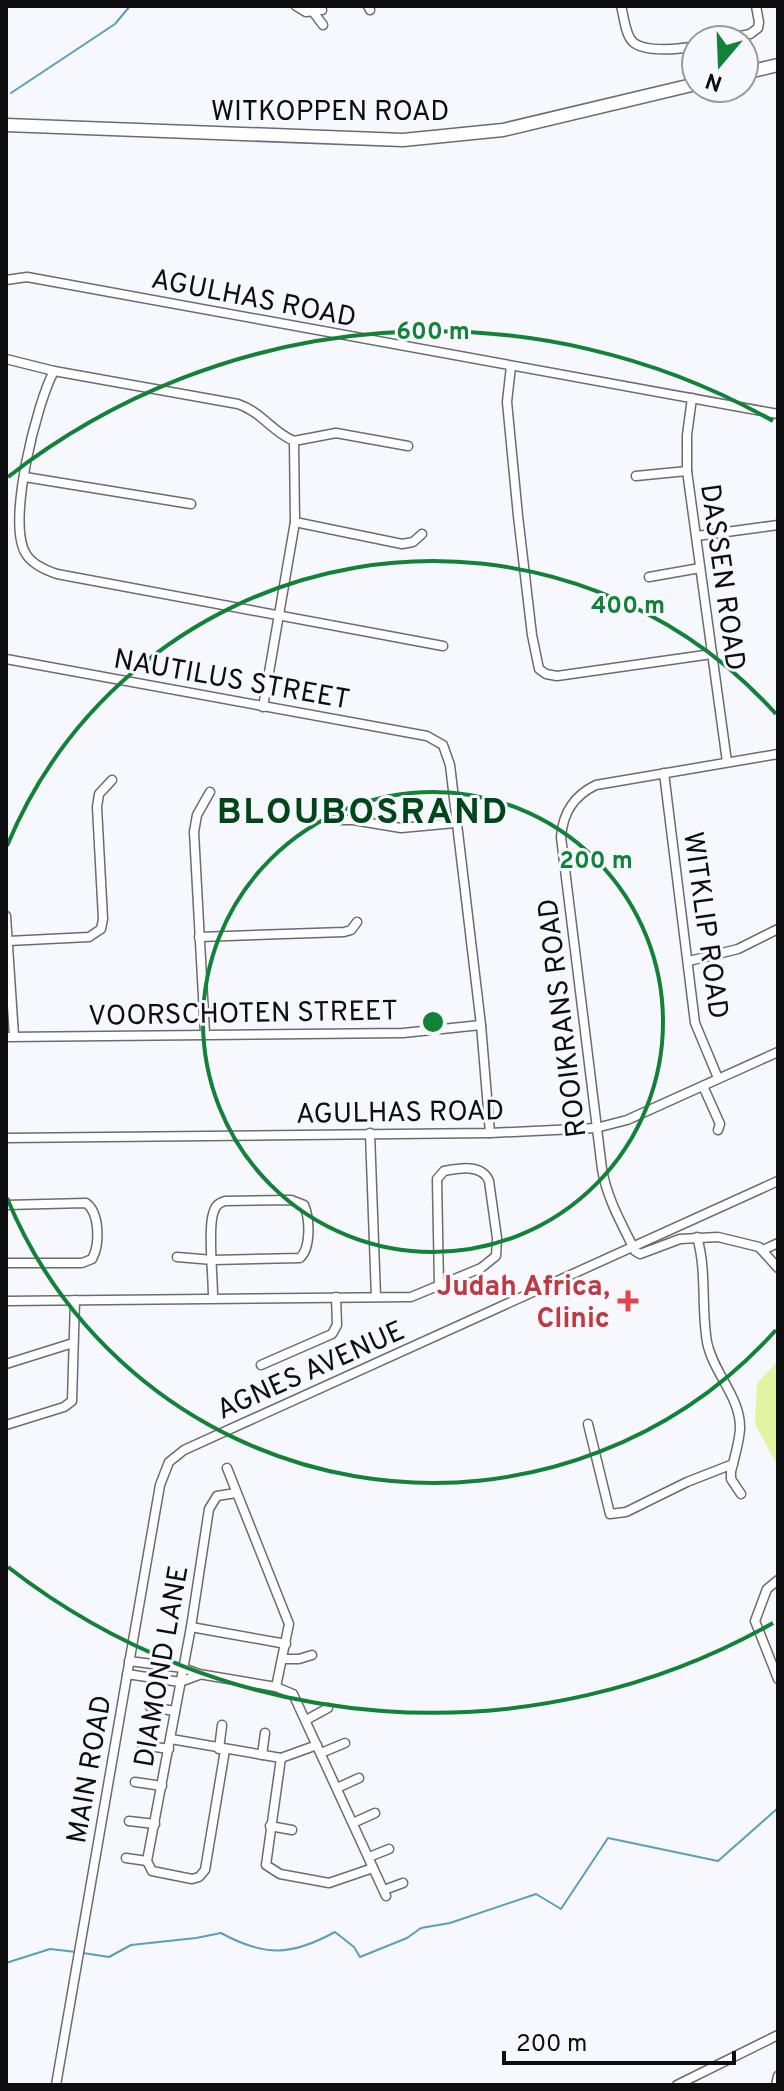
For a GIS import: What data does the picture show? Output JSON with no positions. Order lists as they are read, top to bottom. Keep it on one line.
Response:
{"streets":{"main road":["WITKOPPEN ROAD"],"street":["AGULHAS ROAD","DASSEN ROAD","NAUTILUS STREET","WITKLIP ROAD","VOORSCHOTEN STREET","ROOIKRANS ROAD","AGNES AVENUE","DIAMOND LANE","MAIN ROAD"]},"crossings":[["AGULHAS ROAD","DASSEN ROAD"],["AGULHAS ROAD","WITKLIP ROAD"],["AGULHAS ROAD","ROOIKRANS ROAD"],["DASSEN ROAD","ROOIKRANS ROAD"],["WITKLIP ROAD","ROOIKRANS ROAD"],["ROOIKRANS ROAD","AGNES AVENUE"],["AGNES AVENUE","MAIN ROAD"]],"districts":["BLOUBOSRAND"],"places":{"health":["Judah Africa, Clinic"]},"scale_bar":"200 m","north":"bottom","rings":["600 m","400 m","200 m"]}
